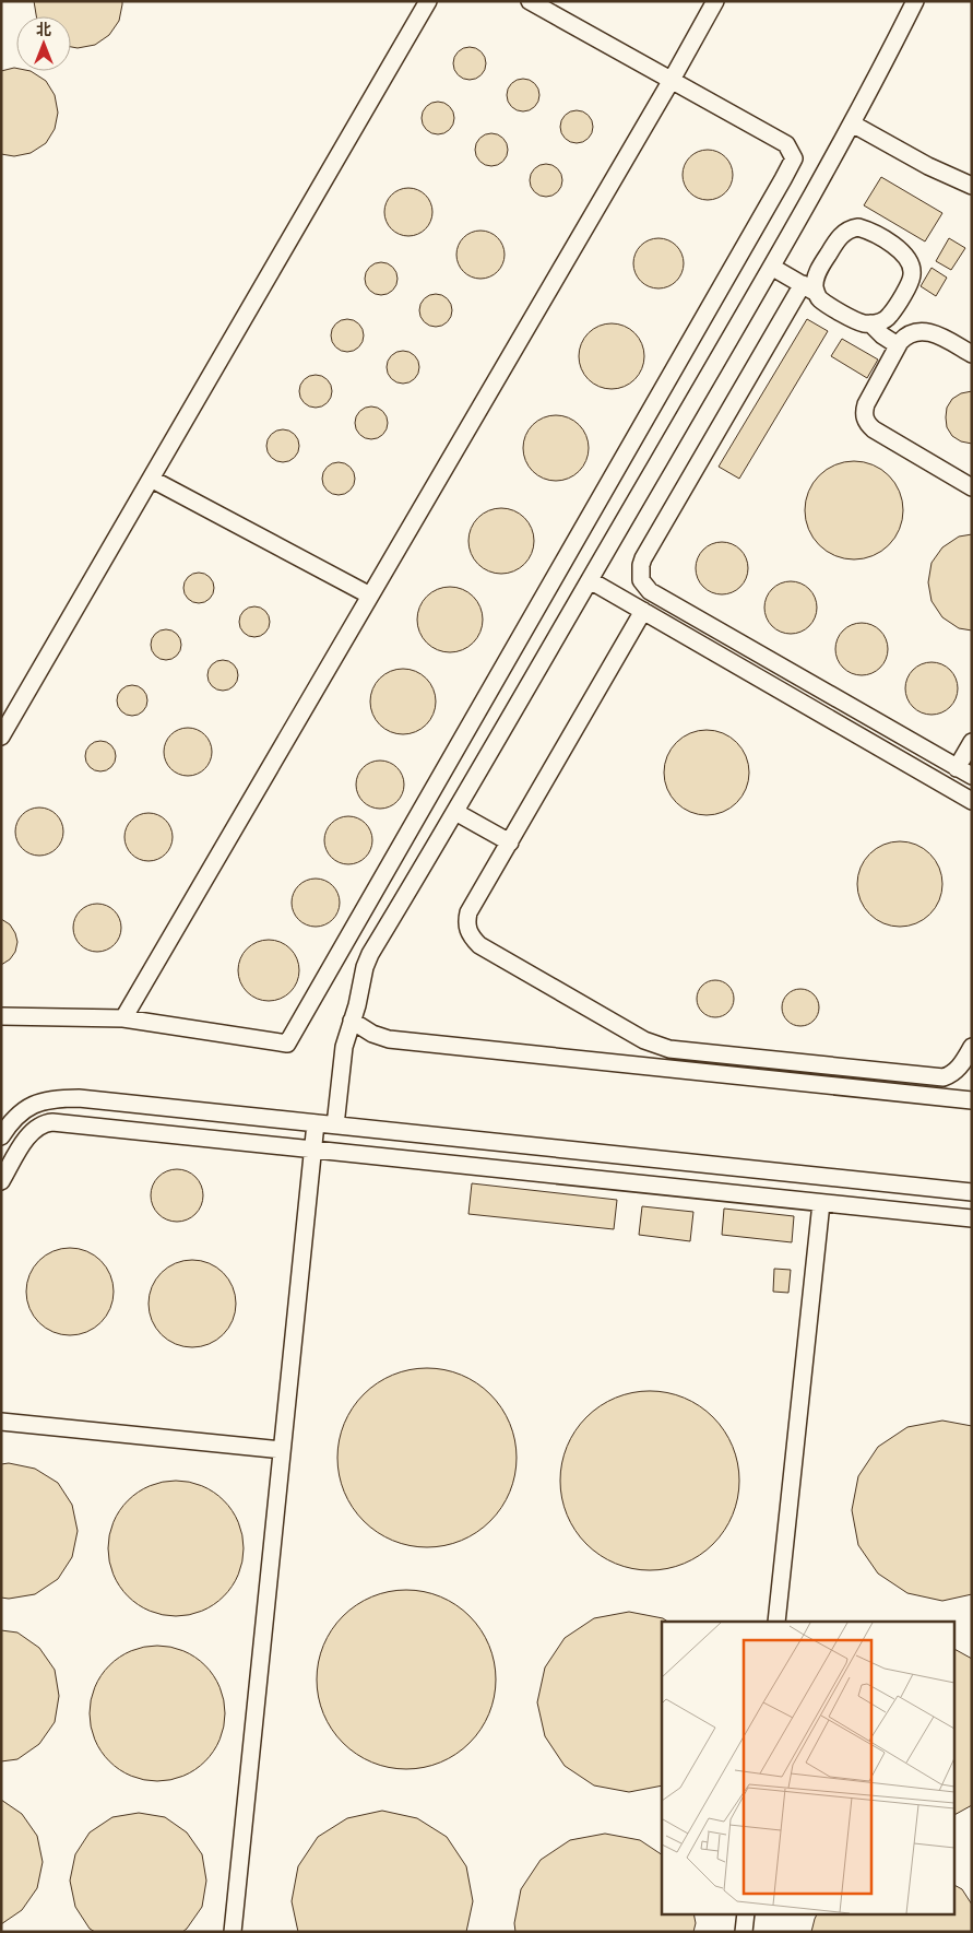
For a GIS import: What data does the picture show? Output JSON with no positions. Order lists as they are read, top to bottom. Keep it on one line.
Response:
{"north":"top"}
